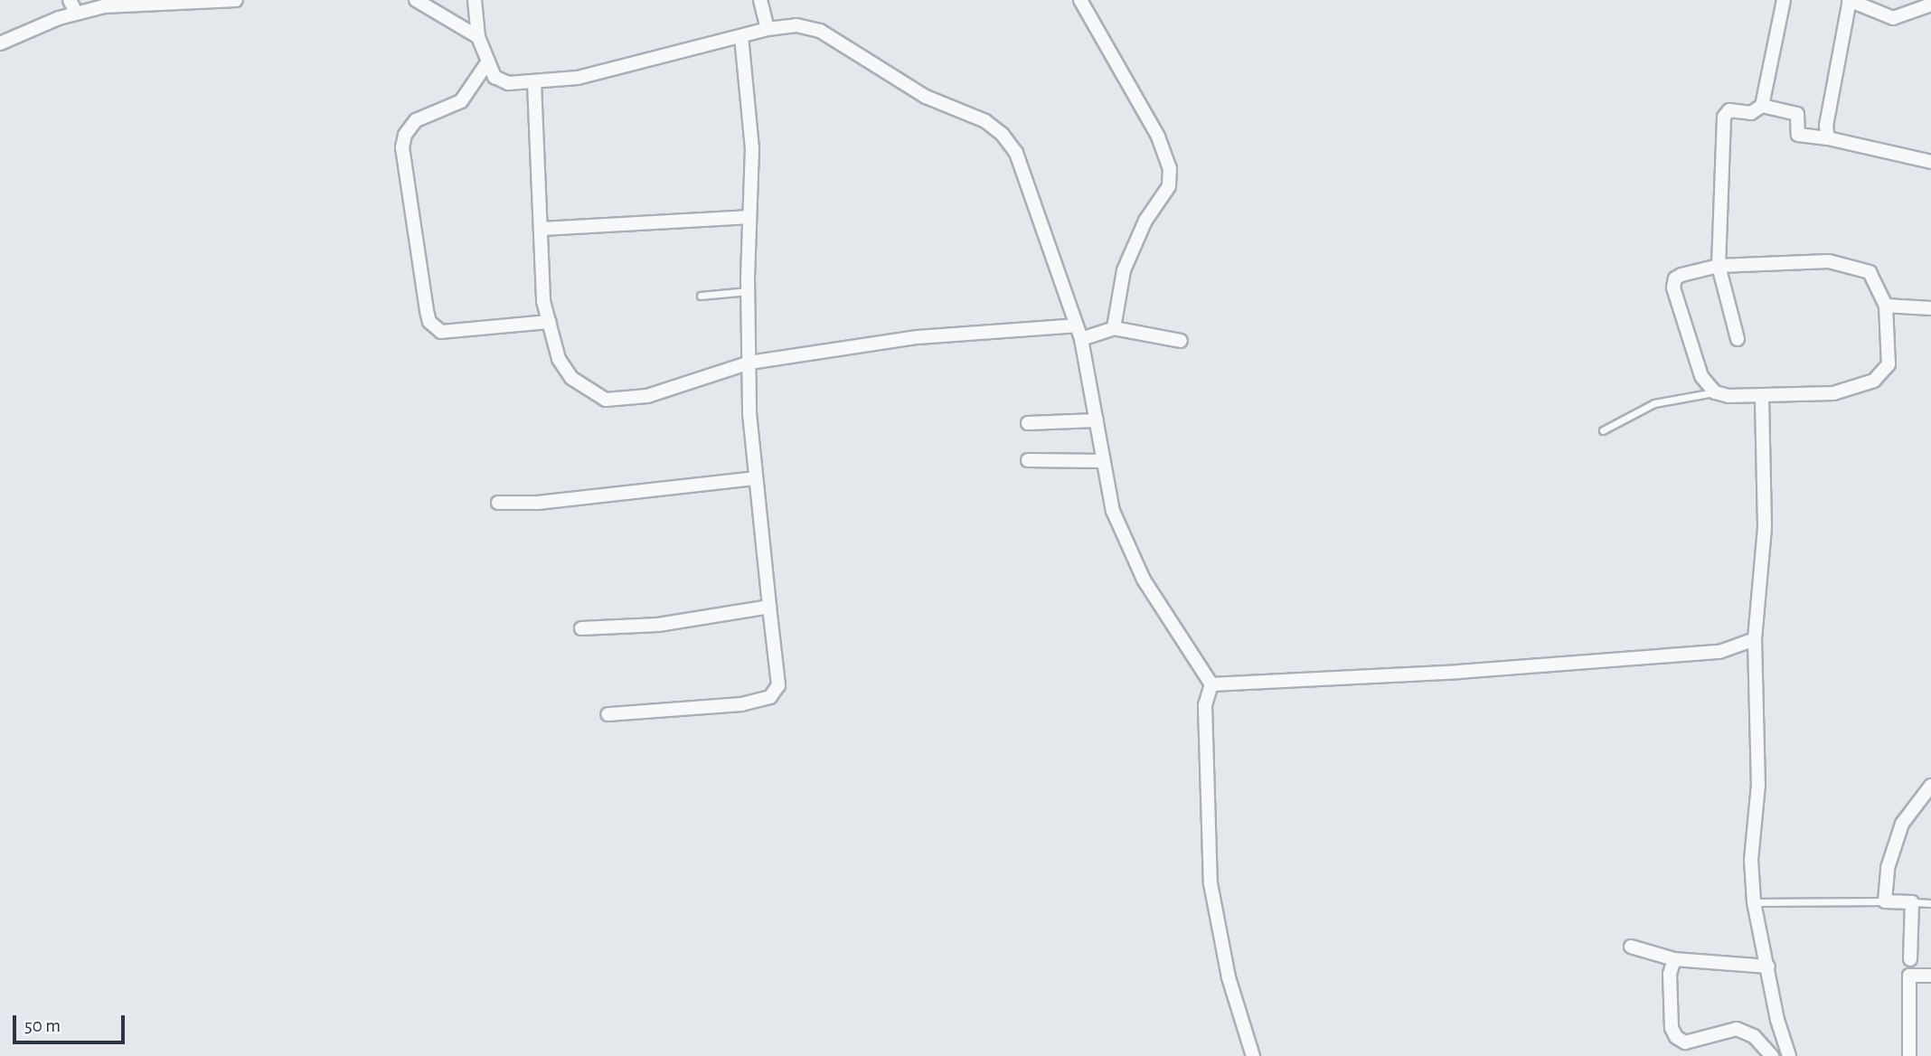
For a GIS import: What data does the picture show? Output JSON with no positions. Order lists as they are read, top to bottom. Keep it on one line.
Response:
{"scale_bar":"50 m"}
